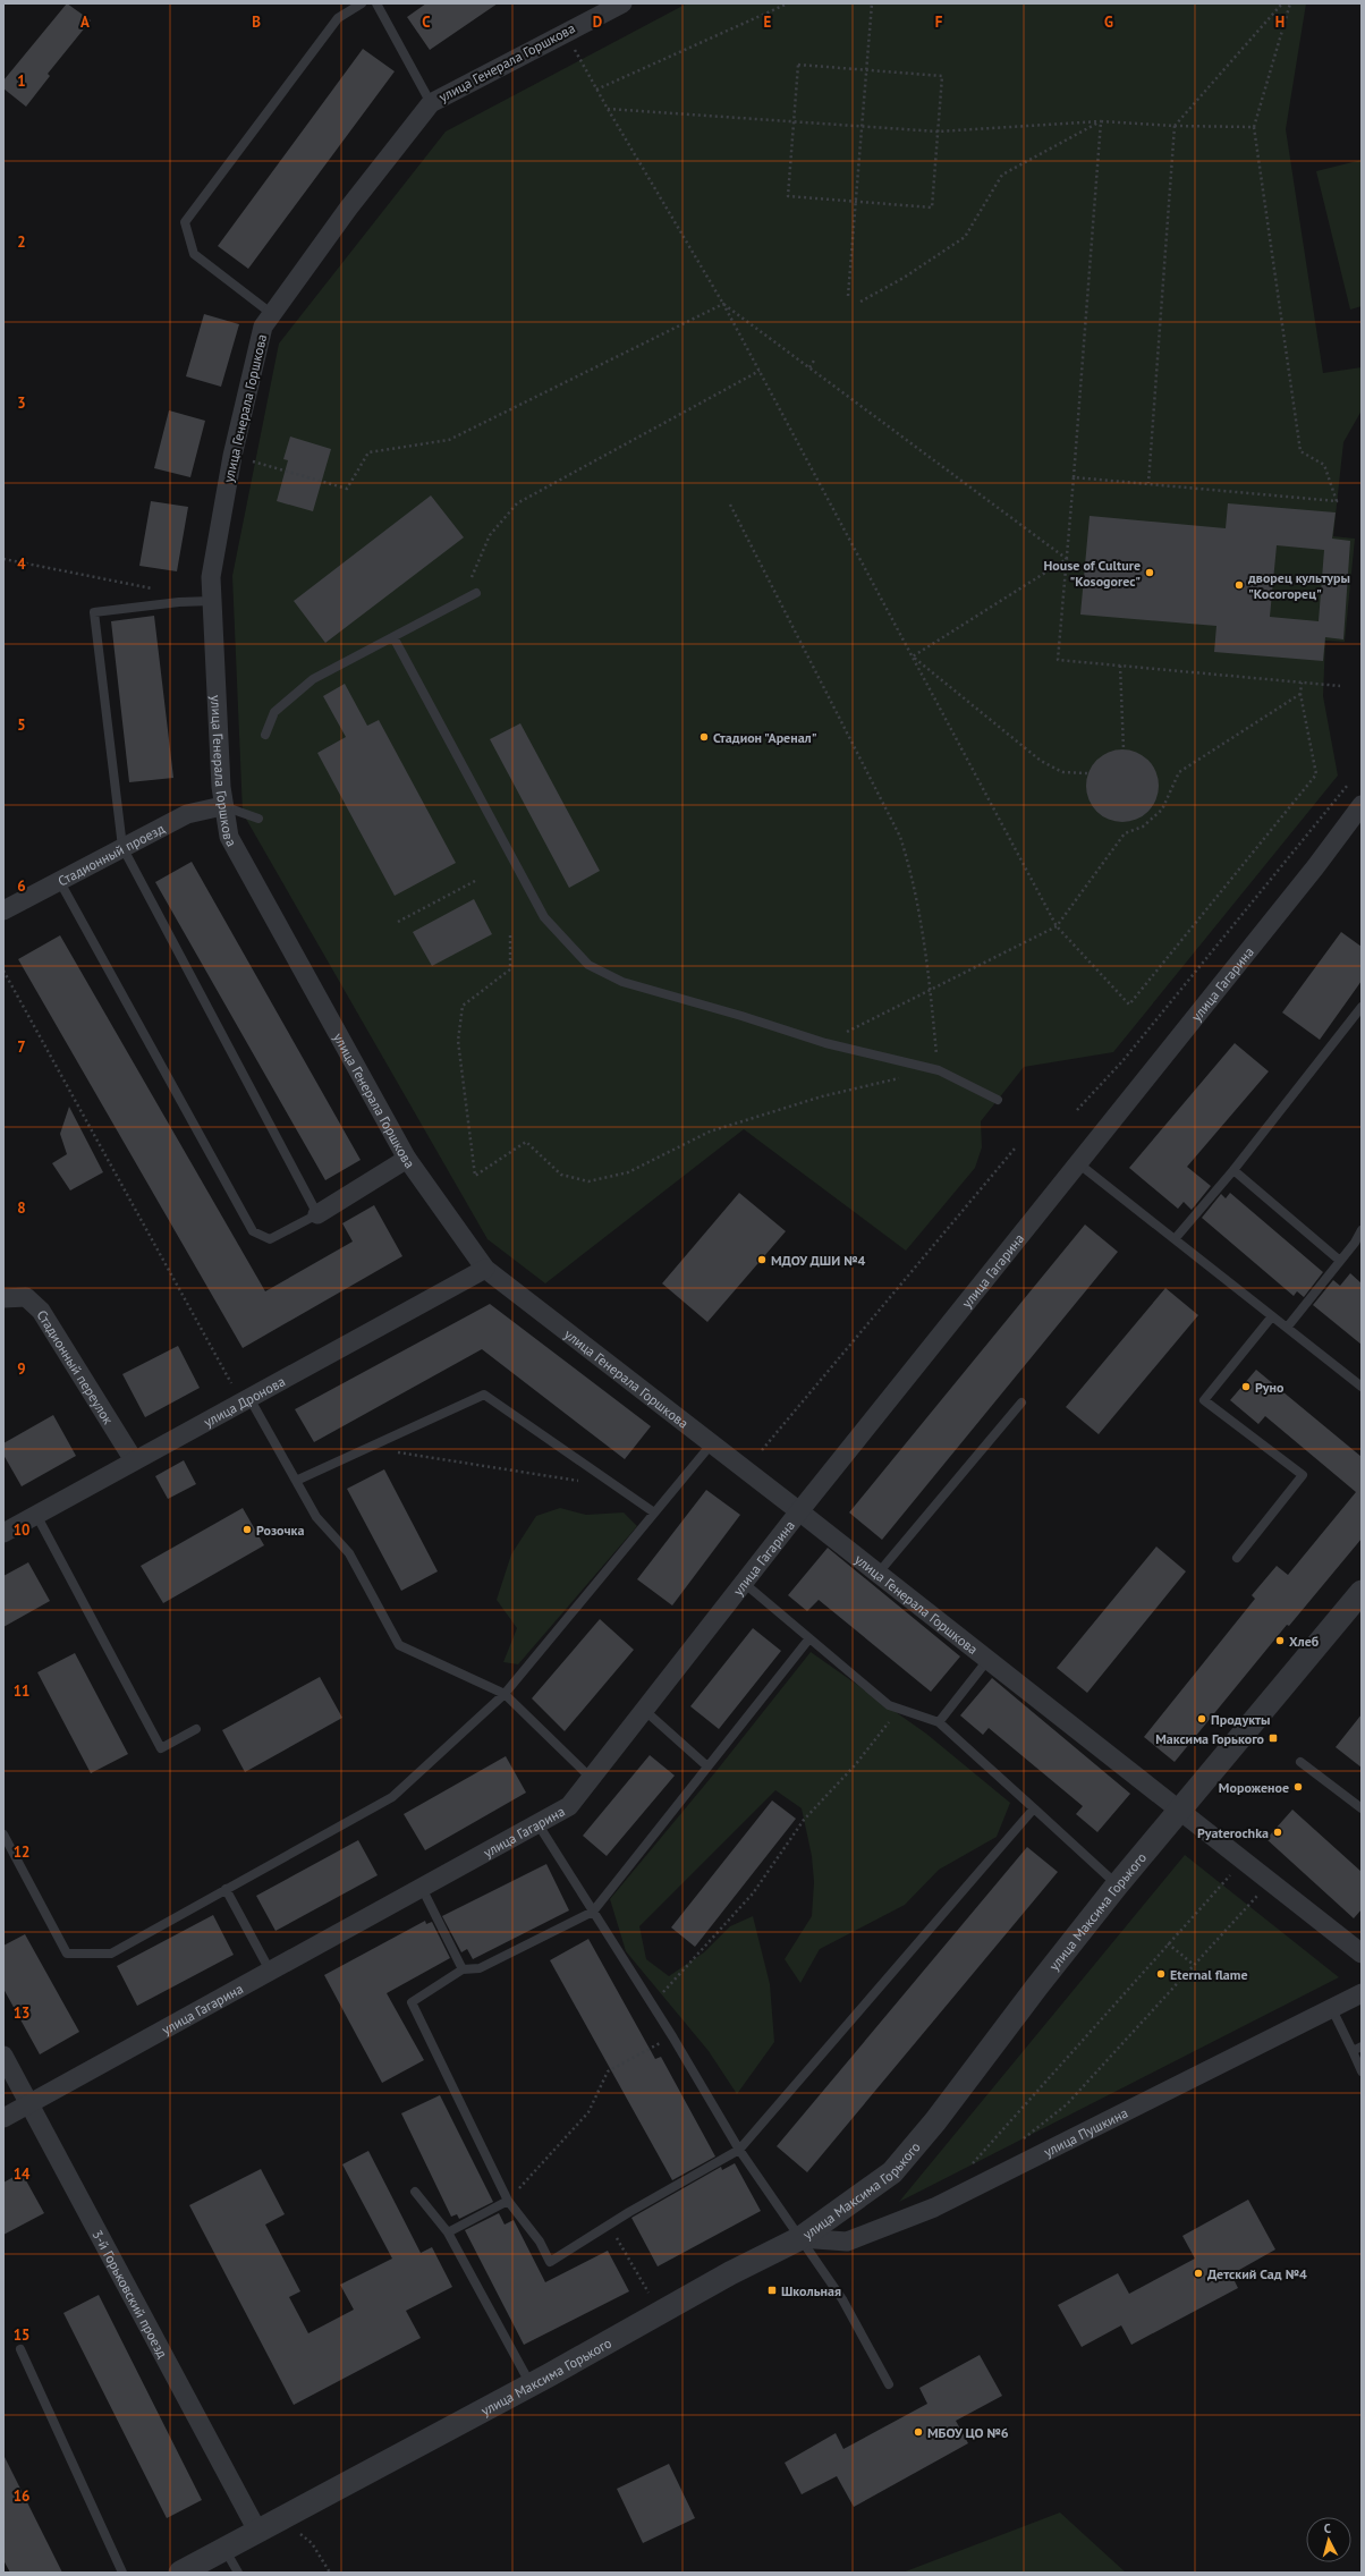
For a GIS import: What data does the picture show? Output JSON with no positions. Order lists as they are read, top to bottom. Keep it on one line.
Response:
{"streets":{"street":["улица Генерала Горшкова","Стадионный проезд","улица Гагарина","Стадионный переулок","улица Дронова","улица Максима Горького","улица Пушкина","3-й Горьковский проезд"]},"crossings":[["улица Генерала Горшкова","Стадионный проезд"],["улица Генерала Горшкова","улица Гагарина"],["улица Генерала Горшкова","улица Дронова"],["улица Генерала Горшкова","улица Максима Горького"],["улица Гагарина","3-й Горьковский проезд"],["Стадионный переулок","улица Дронова"],["улица Максима Горького","улица Пушкина"],["улица Максима Горького","3-й Горьковский проезд"]],"places":{"other":["House of Culture \"Kosogorec\"","дворец культуры \"Косогорец\"","Стадион \"Аренал\"","МДОУ ДШИ №4","Руно","Розочка","Хлеб","Продукты","Мороженое","Pyaterochka","Eternal flame","Детский Сад №4","МБОУ ЦО №6"],"transit":["Максима Горького","Школьная"]},"north":"top","grid":{"columns":["A","B","C","D","E","F","G","H"],"rows":["1","2","3","4","5","6","7","8","9","10","11","12","13","14","15","16"]}}
